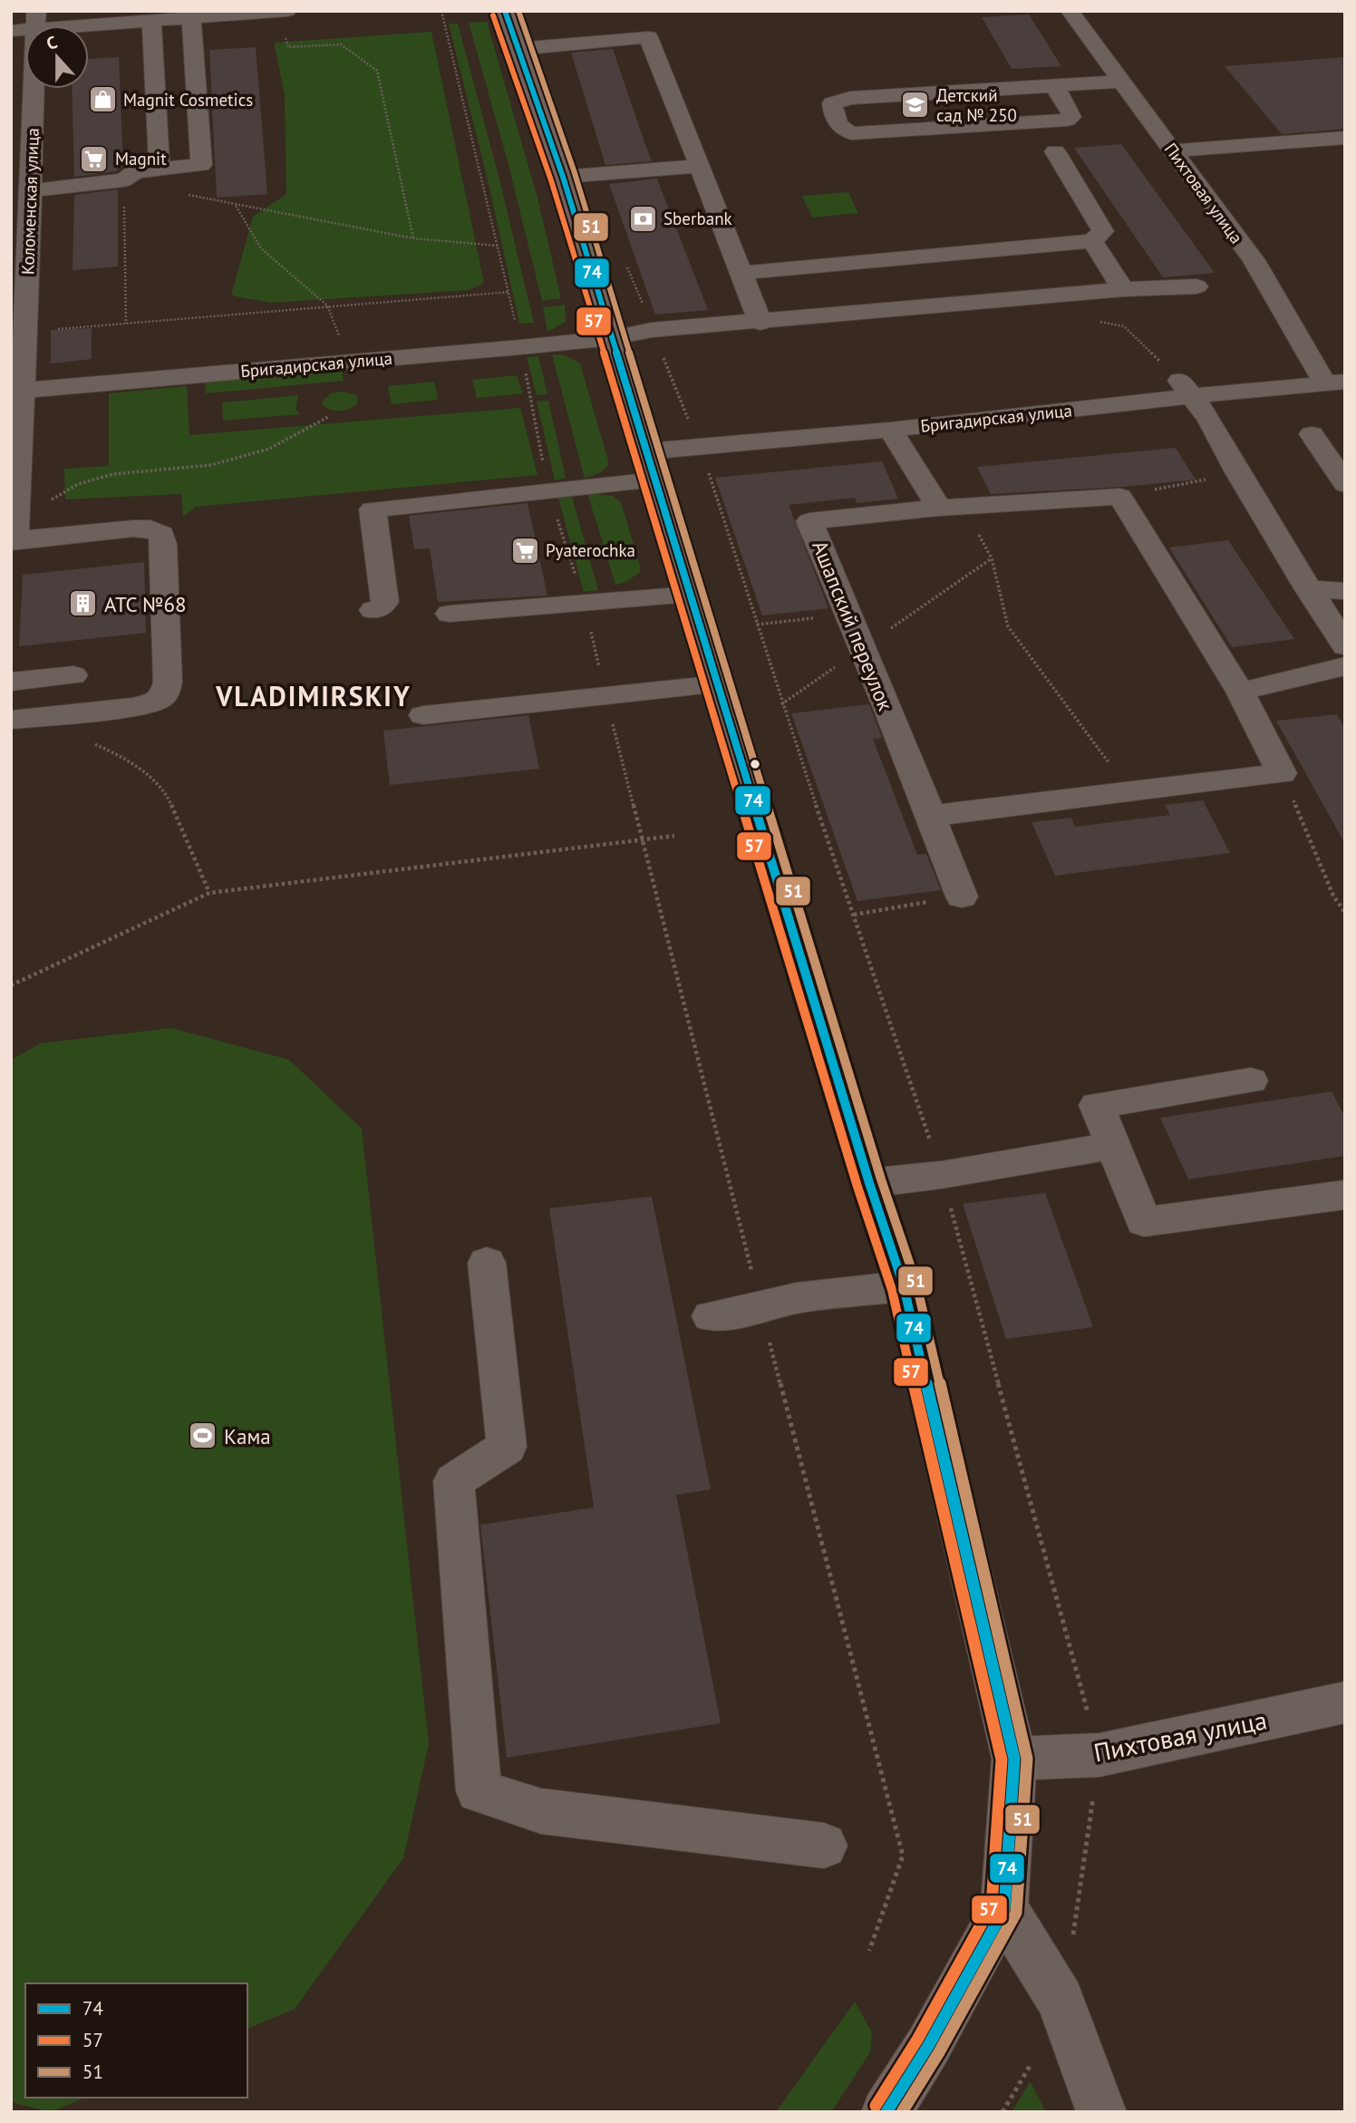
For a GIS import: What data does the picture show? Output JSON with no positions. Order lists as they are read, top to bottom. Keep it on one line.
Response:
{"streets":{"street":["Пихтовая улица","Коломенская улица","Бригадирская улица","Ашапский переулок"]},"crossings":[["Пихтовая улица","Бригадирская улица"],["Коломенская улица","Бригадирская улица"]],"districts":["VLADIMIRSKIY"],"places":{"shop":["Magnit Cosmetics"],"school or university":["Детский сад № 250"],"supermarket":["Magnit","Pyaterochka"],"bank":["Sberbank"],"building":["АТС №68"],"sports":["Кама"]},"lines":["transit line 74","transit line 51","transit line 57"],"legend":["74","57","51"],"north":"top"}
